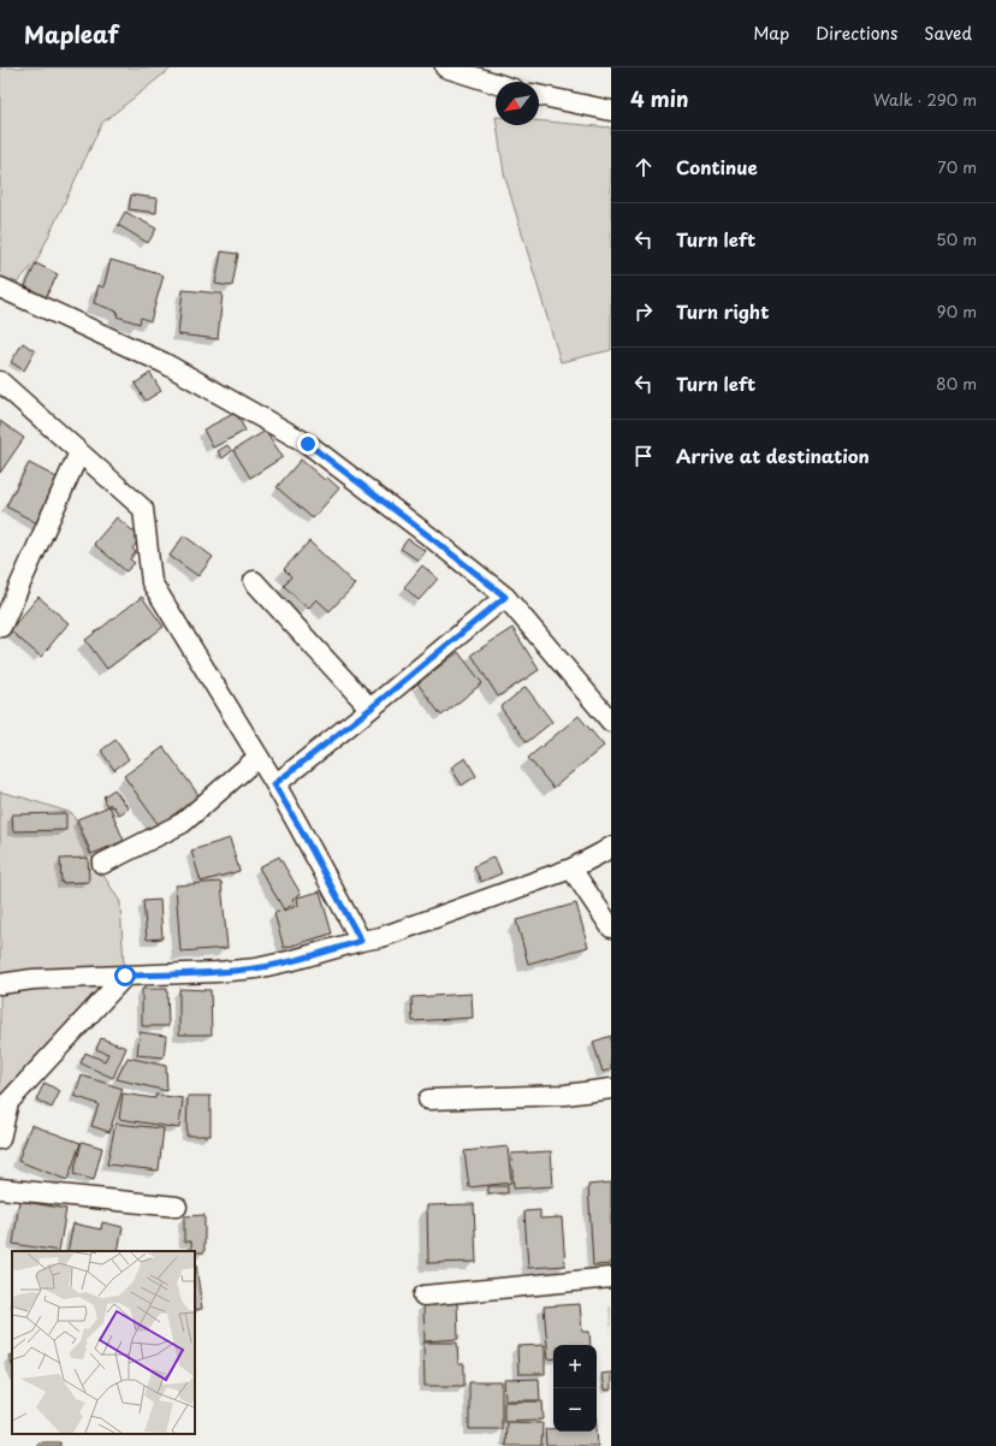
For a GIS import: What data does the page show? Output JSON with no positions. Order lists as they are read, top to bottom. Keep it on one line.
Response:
{"north":"bottom left","page":{"header":"Mapleaf","nav":["Map","Directions","Saved"],"heading":["4 min","Walk · 290 m"],"list":[["Continue","70 m"],["Turn left","50 m"],["Turn right","90 m"],["Turn left","80 m"],"Arrive at destination"],"map_buttons":["+","−"]}}
